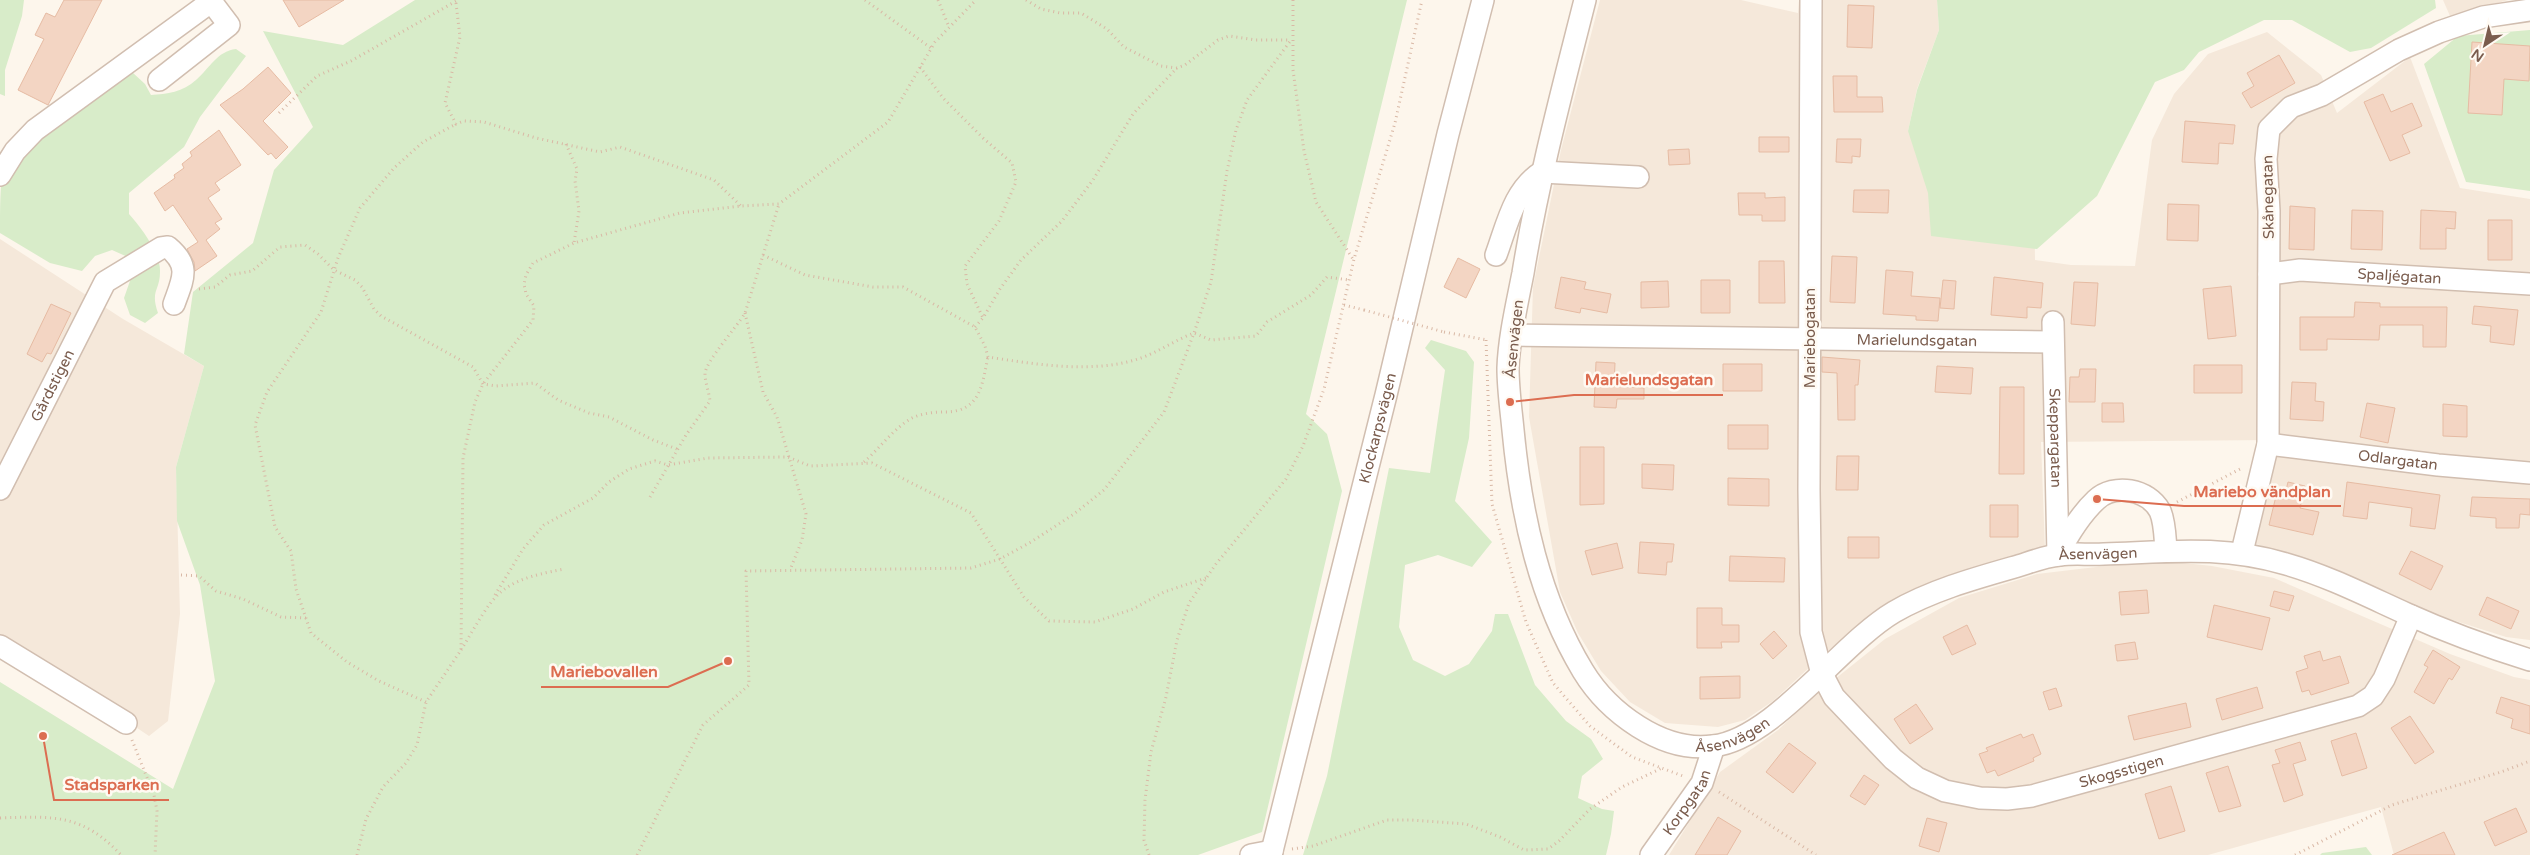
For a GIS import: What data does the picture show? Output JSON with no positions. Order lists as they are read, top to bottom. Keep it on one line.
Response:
{"streets":{"street":["Skånegatan","Spaljégatan","Mariebogatan","Åsenvägen","Marielundsgatan","Gårdstigen","Klockarpsvägen","Skeppargatan","Odlargatan","Skogsstigen","Korpgatan"]},"crossings":[["Skånegatan","Spaljégatan"],["Skånegatan","Åsenvägen"],["Skånegatan","Odlargatan"],["Mariebogatan","Åsenvägen"],["Mariebogatan","Marielundsgatan"],["Mariebogatan","Skogsstigen"],["Åsenvägen","Marielundsgatan"],["Åsenvägen","Skeppargatan"],["Åsenvägen","Skogsstigen"],["Åsenvägen","Korpgatan"],["Marielundsgatan","Skeppargatan"]],"places":["Marielundsgatan","Mariebo vändplan","Mariebovallen","Stadsparken"],"north":"bottom left"}
